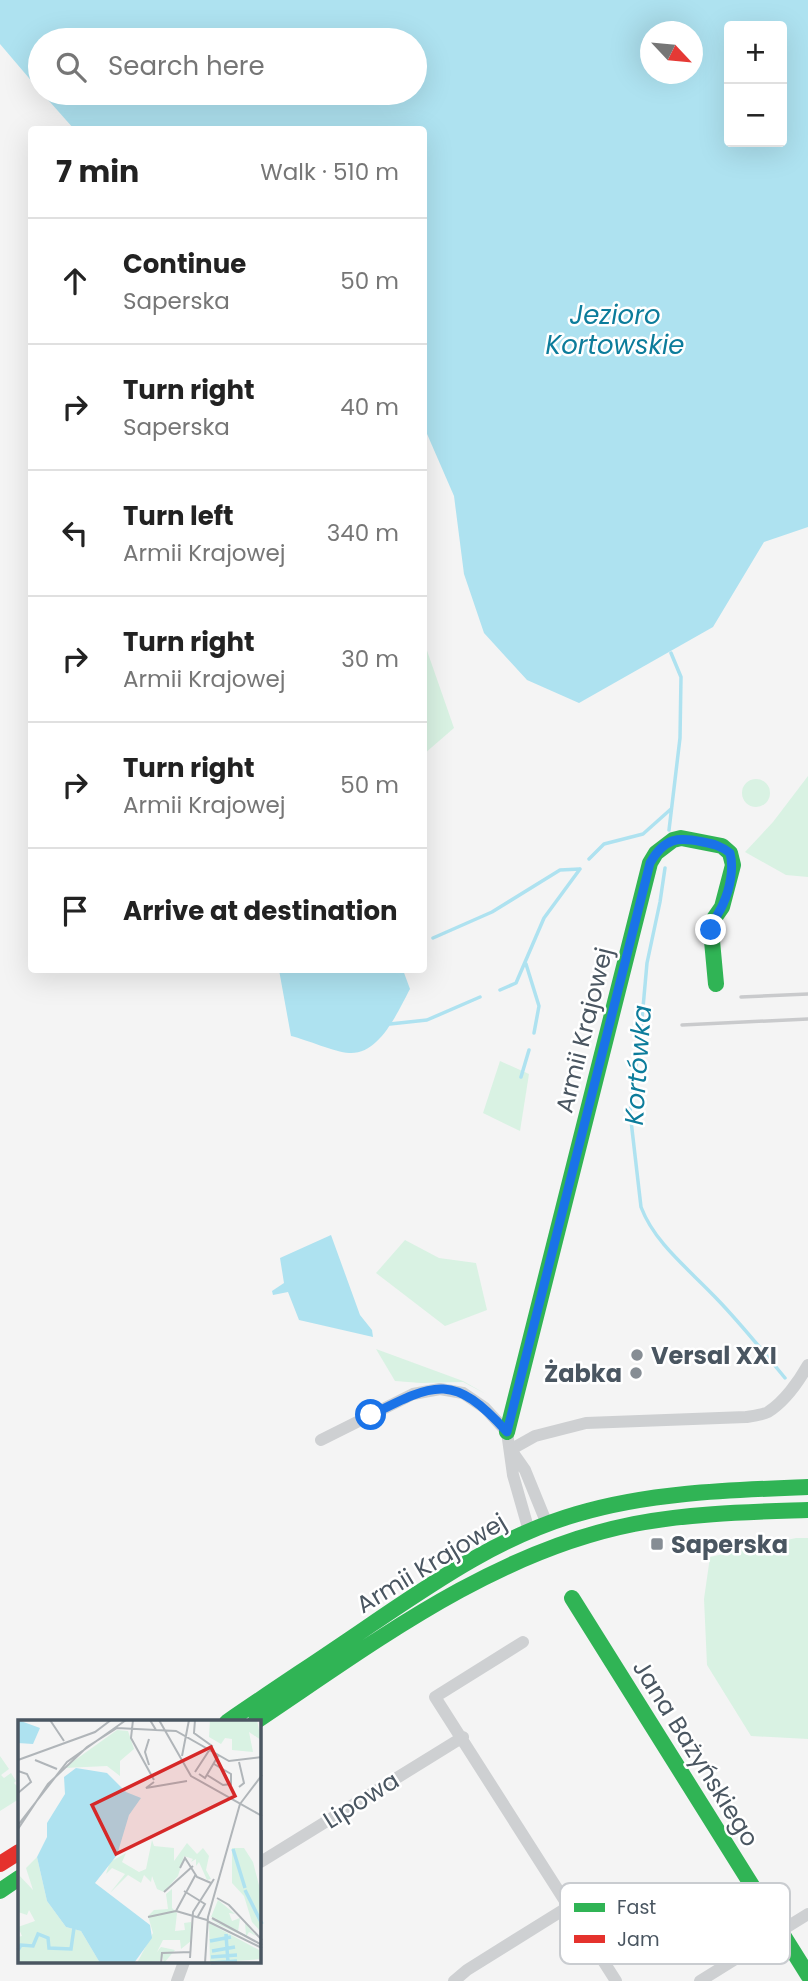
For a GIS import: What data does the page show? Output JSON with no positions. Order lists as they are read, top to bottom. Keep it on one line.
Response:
{"streets":{"main road":["Armii Krajowej","Jana Bażyńskiego"],"street":["Lipowa"]},"water":["Jezioro Kortowskie","Kortówka"],"places":{"other":["Versal XXI","Żabka"],"transit":["Saperska"]},"legend":["Fast","Jam"],"north":"bottom right","page":{"map_buttons":["+","−"],"search":"Search here","heading":["7 min","Walk · 510 m"],"list":[["Continue","Saperska","50 m"],["Turn right","Saperska","40 m"],["Turn left","Armii Krajowej","340 m"],["Turn right","Armii Krajowej","30 m"],["Turn right","Armii Krajowej","50 m"],"Arrive at destination"]}}
